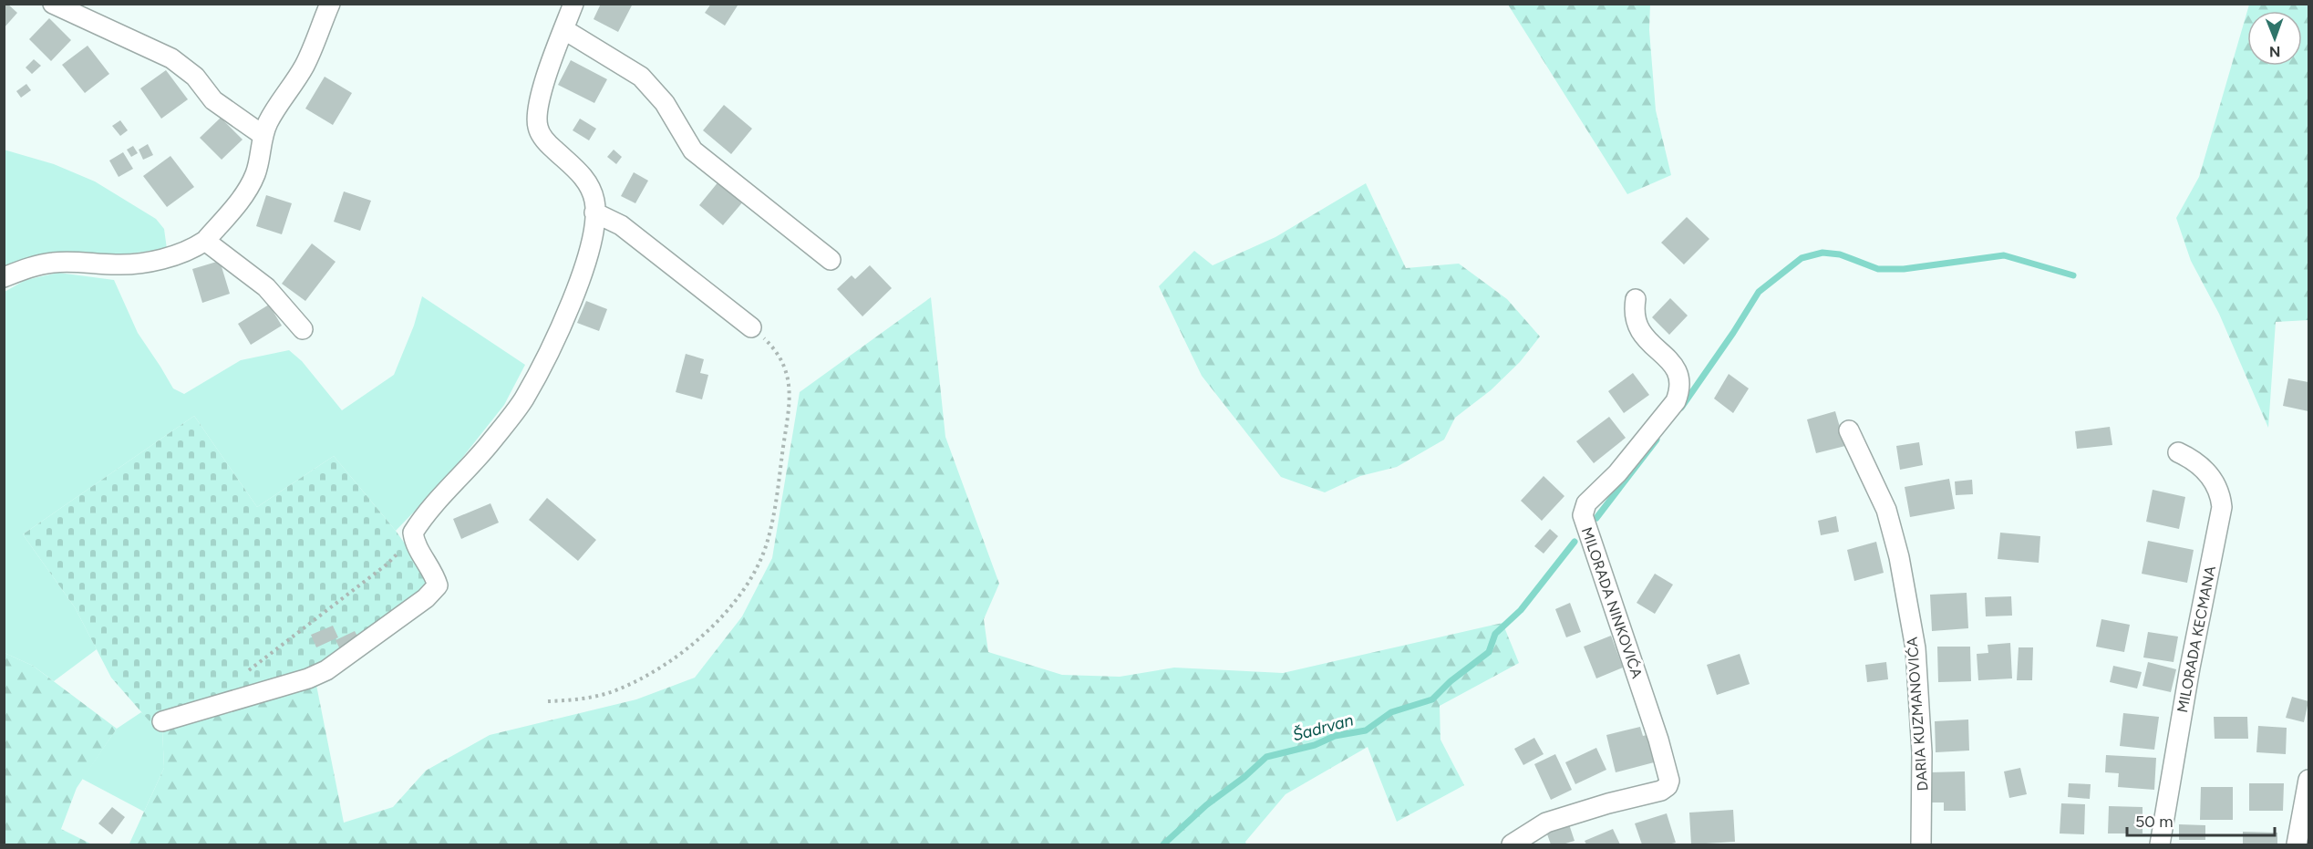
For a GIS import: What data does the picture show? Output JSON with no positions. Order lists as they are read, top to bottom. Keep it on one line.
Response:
{"streets":{"street":["MILORADA NINKOVIĆA","MILORADA KECMANA","DARIA KUZMANOVIĆA"]},"water":["Šadrvan"],"scale_bar":"50 m","north":"bottom"}
